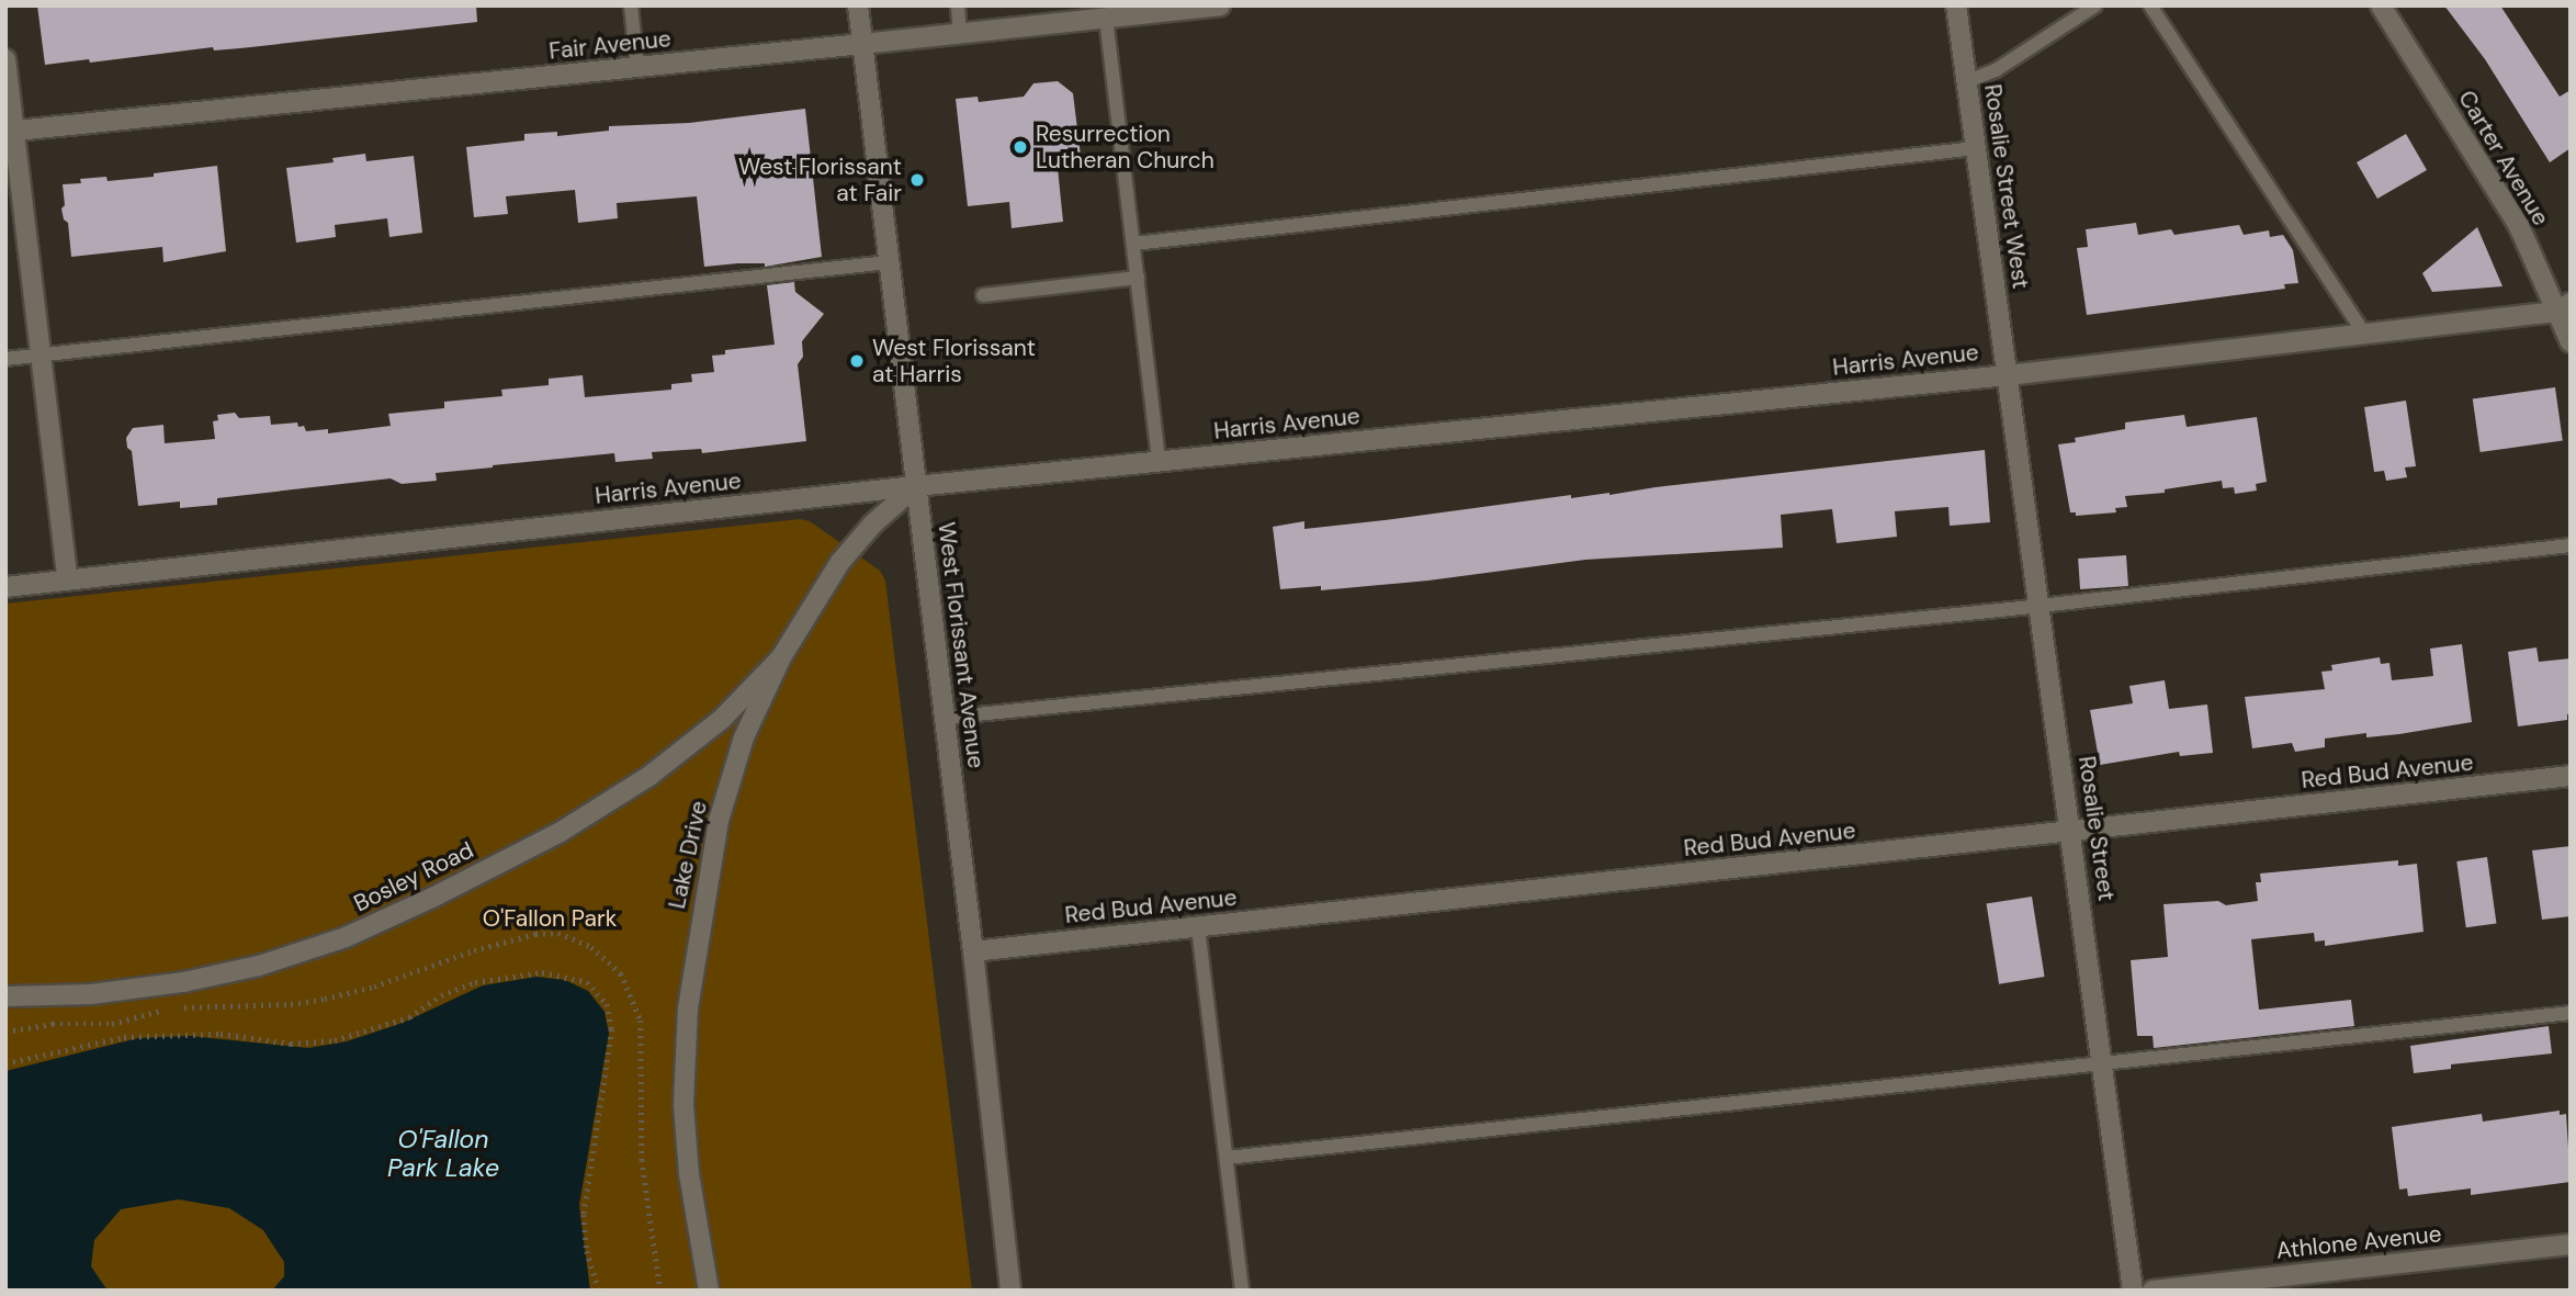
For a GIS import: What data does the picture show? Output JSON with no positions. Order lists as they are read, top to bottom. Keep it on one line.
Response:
{"streets":{"street":["Fair Avenue","Carter Avenue","Rosalie Street West","Harris Avenue","West Florissant Avenue","Red Bud Avenue","Rosalie Street","Lake Drive","Bosley Road","Athlone Avenue"]},"crossings":[["Fair Avenue","West Florissant Avenue"],["Carter Avenue","Harris Avenue"],["Rosalie Street West","Harris Avenue"],["Rosalie Street West","Rosalie Street"],["Harris Avenue","West Florissant Avenue"],["Harris Avenue","Rosalie Street"],["Harris Avenue","Lake Drive"],["West Florissant Avenue","Red Bud Avenue"],["West Florissant Avenue","Lake Drive"],["Red Bud Avenue","Rosalie Street"],["Lake Drive","Bosley Road"]],"water":["O'Fallon Park Lake"],"parks":["O'Fallon Park"],"places":["Resurrection Lutheran Church","West Florissant at Fair","West Florissant at Harris"]}
